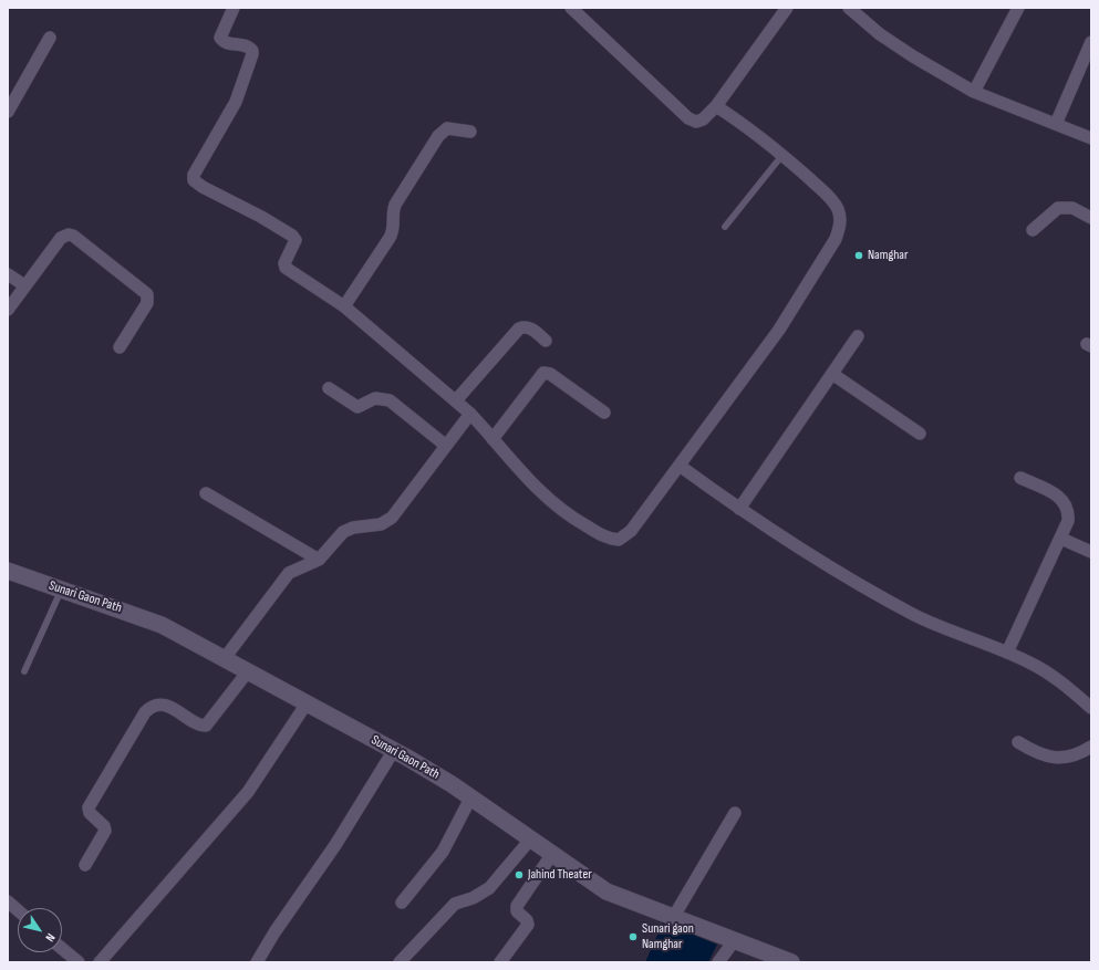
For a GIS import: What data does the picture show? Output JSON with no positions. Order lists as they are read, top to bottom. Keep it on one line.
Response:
{"streets":{"street":["Sunari Gaon Path"]},"places":["Namghar","Jahind Theater","Sunari gaon Namghar"],"north":"bottom right"}
